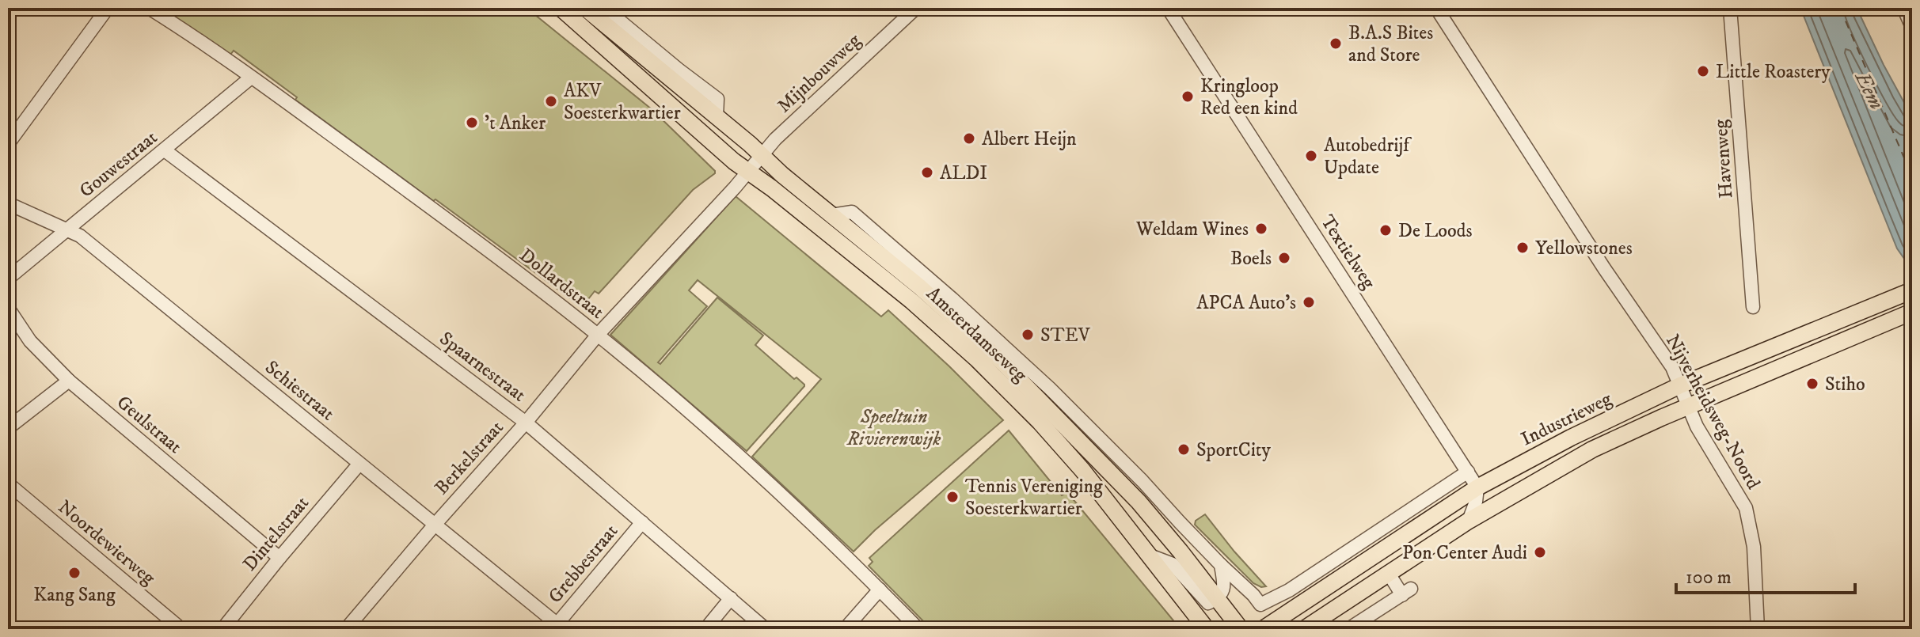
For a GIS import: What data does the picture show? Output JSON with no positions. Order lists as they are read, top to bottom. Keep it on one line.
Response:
{"streets":{"main road":["Amsterdamseweg","Industrieweg"],"street":["Mijnbouwweg","Havenweg","Gouwestraat","Textielweg","Dollardstraat","Spaarnestraat","Schiestraat","Nijverheidsweg-Noord","Geulstraat","Berkelstraat","Dintelstraat","Noordewierweg","Grebbestraat"]},"crossings":[["Mijnbouwweg","Amsterdamseweg"],["Gouwestraat","Dollardstraat"],["Gouwestraat","Spaarnestraat"],["Gouwestraat","Schiestraat"],["Textielweg","Amsterdamseweg"],["Textielweg","Industrieweg"],["Dollardstraat","Berkelstraat"],["Amsterdamseweg","Berkelstraat"],["Spaarnestraat","Berkelstraat"],["Spaarnestraat","Grebbestraat"],["Schiestraat","Berkelstraat"],["Schiestraat","Dintelstraat"],["Schiestraat","Grebbestraat"],["Nijverheidsweg-Noord","Industrieweg"],["Geulstraat","Dintelstraat"]],"water":["Eem"],"parks":["Speeltuin Rivierenwijk"],"places":["B.A.S Bites and Store","Little Roastery","Kringloop Red een kind","AKV Soesterkwartier","'t Anker","Albert Heijn","Autobedrijf Update","ALDI","Weldam Wines","De Loods","Yellowstones","Boels","APCA Auto's","STEV","Stiho","SportCity","Tennis Vereniging Soesterkwartier","Pon Center Audi","Kang Sang"],"scale_bar":"100 m"}
